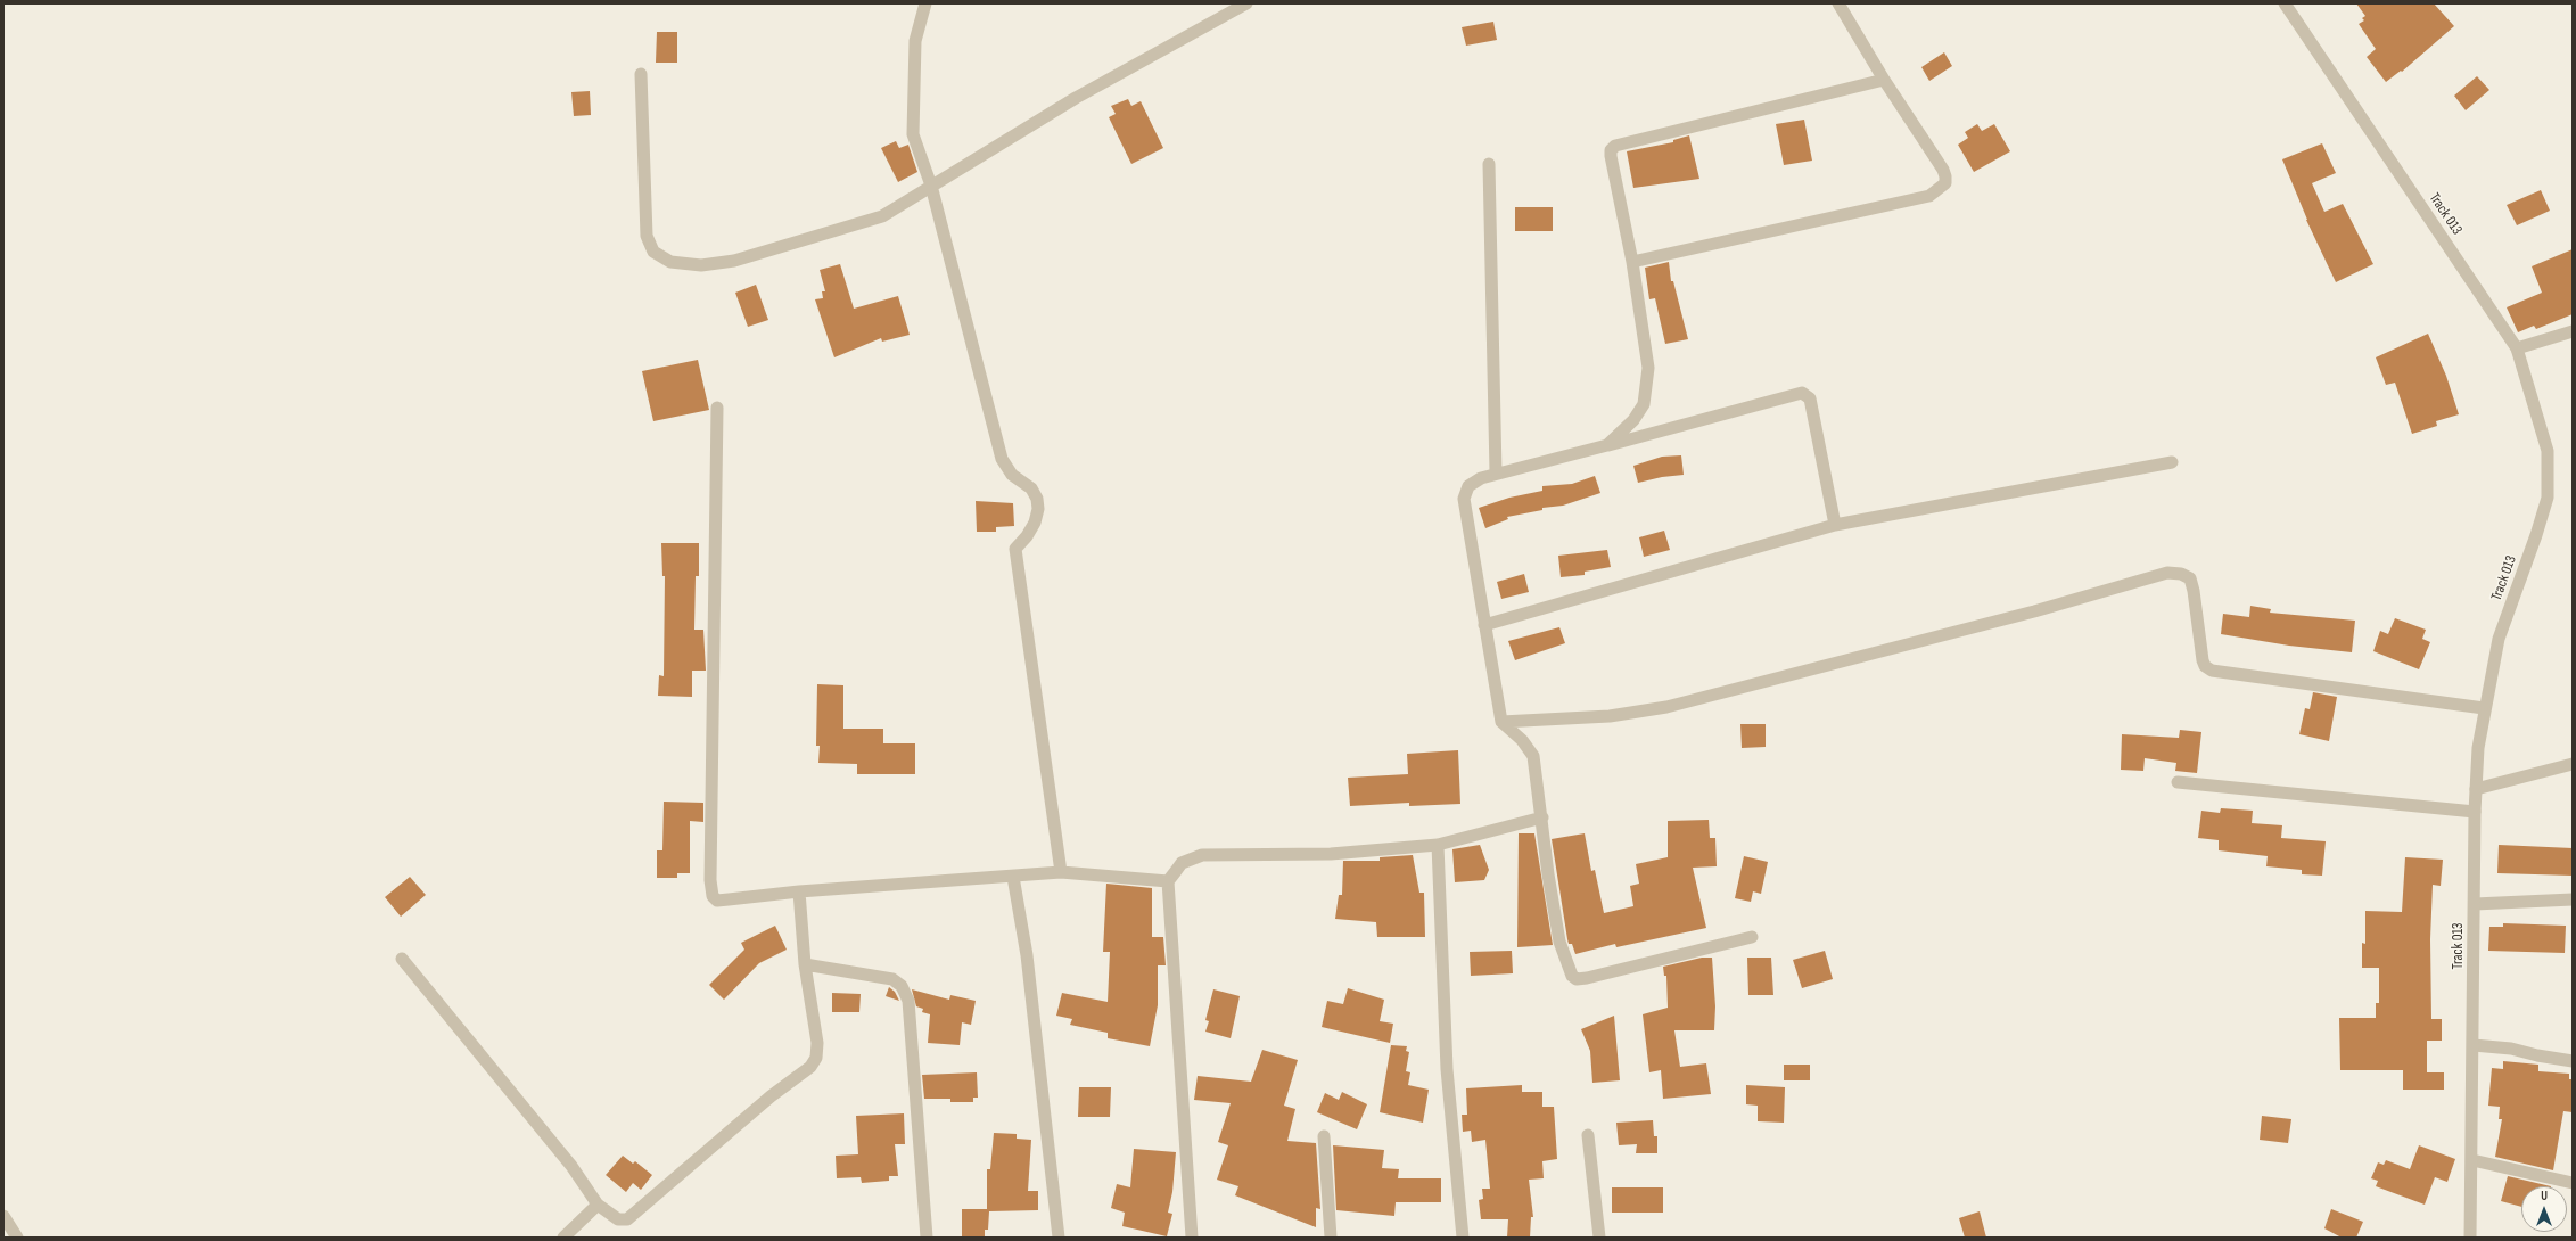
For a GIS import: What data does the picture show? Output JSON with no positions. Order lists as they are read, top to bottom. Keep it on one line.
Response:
{"streets":{"street":["Track 013"]},"north":"top"}
